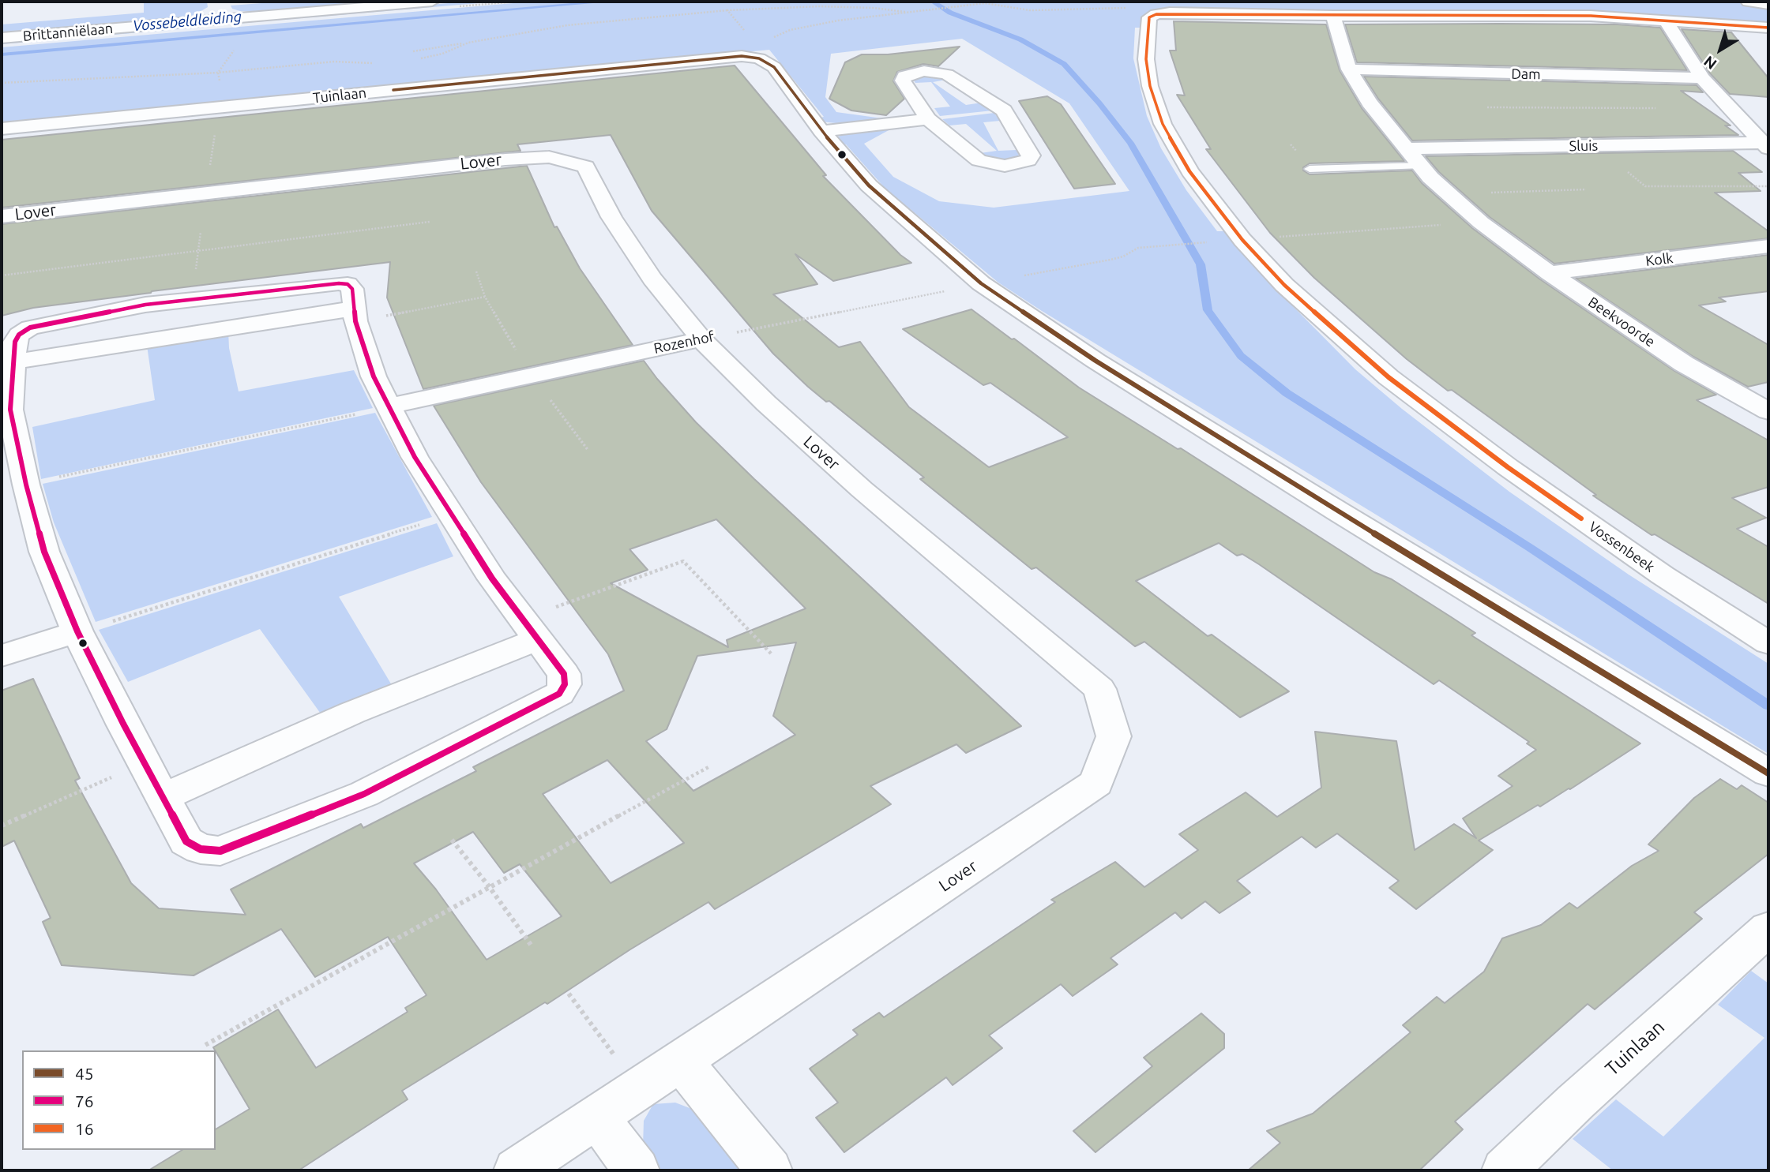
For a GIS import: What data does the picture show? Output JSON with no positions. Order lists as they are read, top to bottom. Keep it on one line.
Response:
{"streets":{"street":["Brittanniëlaan","Dam","Tuinlaan","Sluis","Lover","Kolk","Beekvoorde","Rozenhof","Vossenbeek"]},"crossings":[["Dam","Beekvoorde"],["Sluis","Beekvoorde"],["Lover","Rozenhof"],["Kolk","Beekvoorde"]],"water":["Vossebeldleiding"],"lines":["transit line 16","transit line 45","transit line 76"],"legend":["45","76","16"],"north":"bottom left"}
